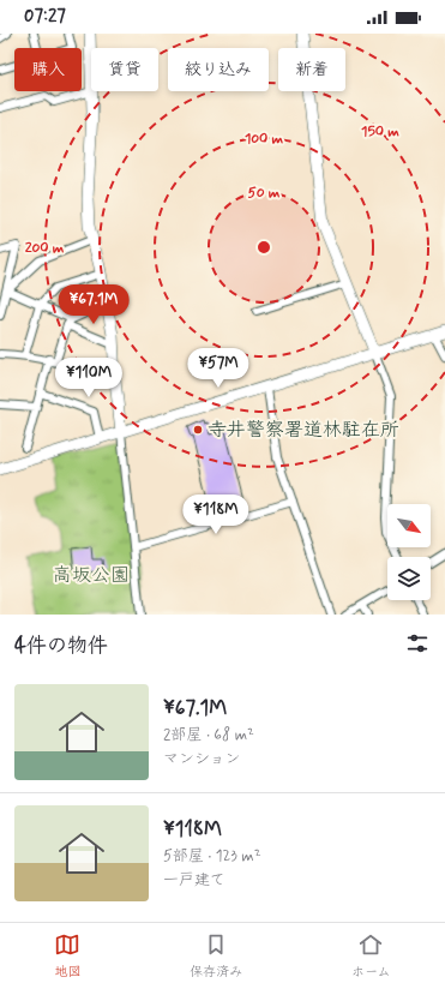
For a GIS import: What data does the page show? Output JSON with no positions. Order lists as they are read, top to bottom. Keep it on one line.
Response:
{"parks":["高坂公園"],"places":["寺井警察署道林駐在所"],"north":"bottom right","page":{"status":"07:27","chip":["購入","賃貸","絞り込み","新着"],"price":["¥67.1M","¥57M","¥110M","¥118M"],"heading":"4件の物件","list":[{"name":"¥67.1M","note":"2部屋 · 68 m² · マンション"},{"name":"¥118M","note":"5部屋 · 123 m² · 一戸建て"}],"tabs":["地図","保存済み","ホーム"]},"rings":["150 m","100 m","50 m","200 m"]}
